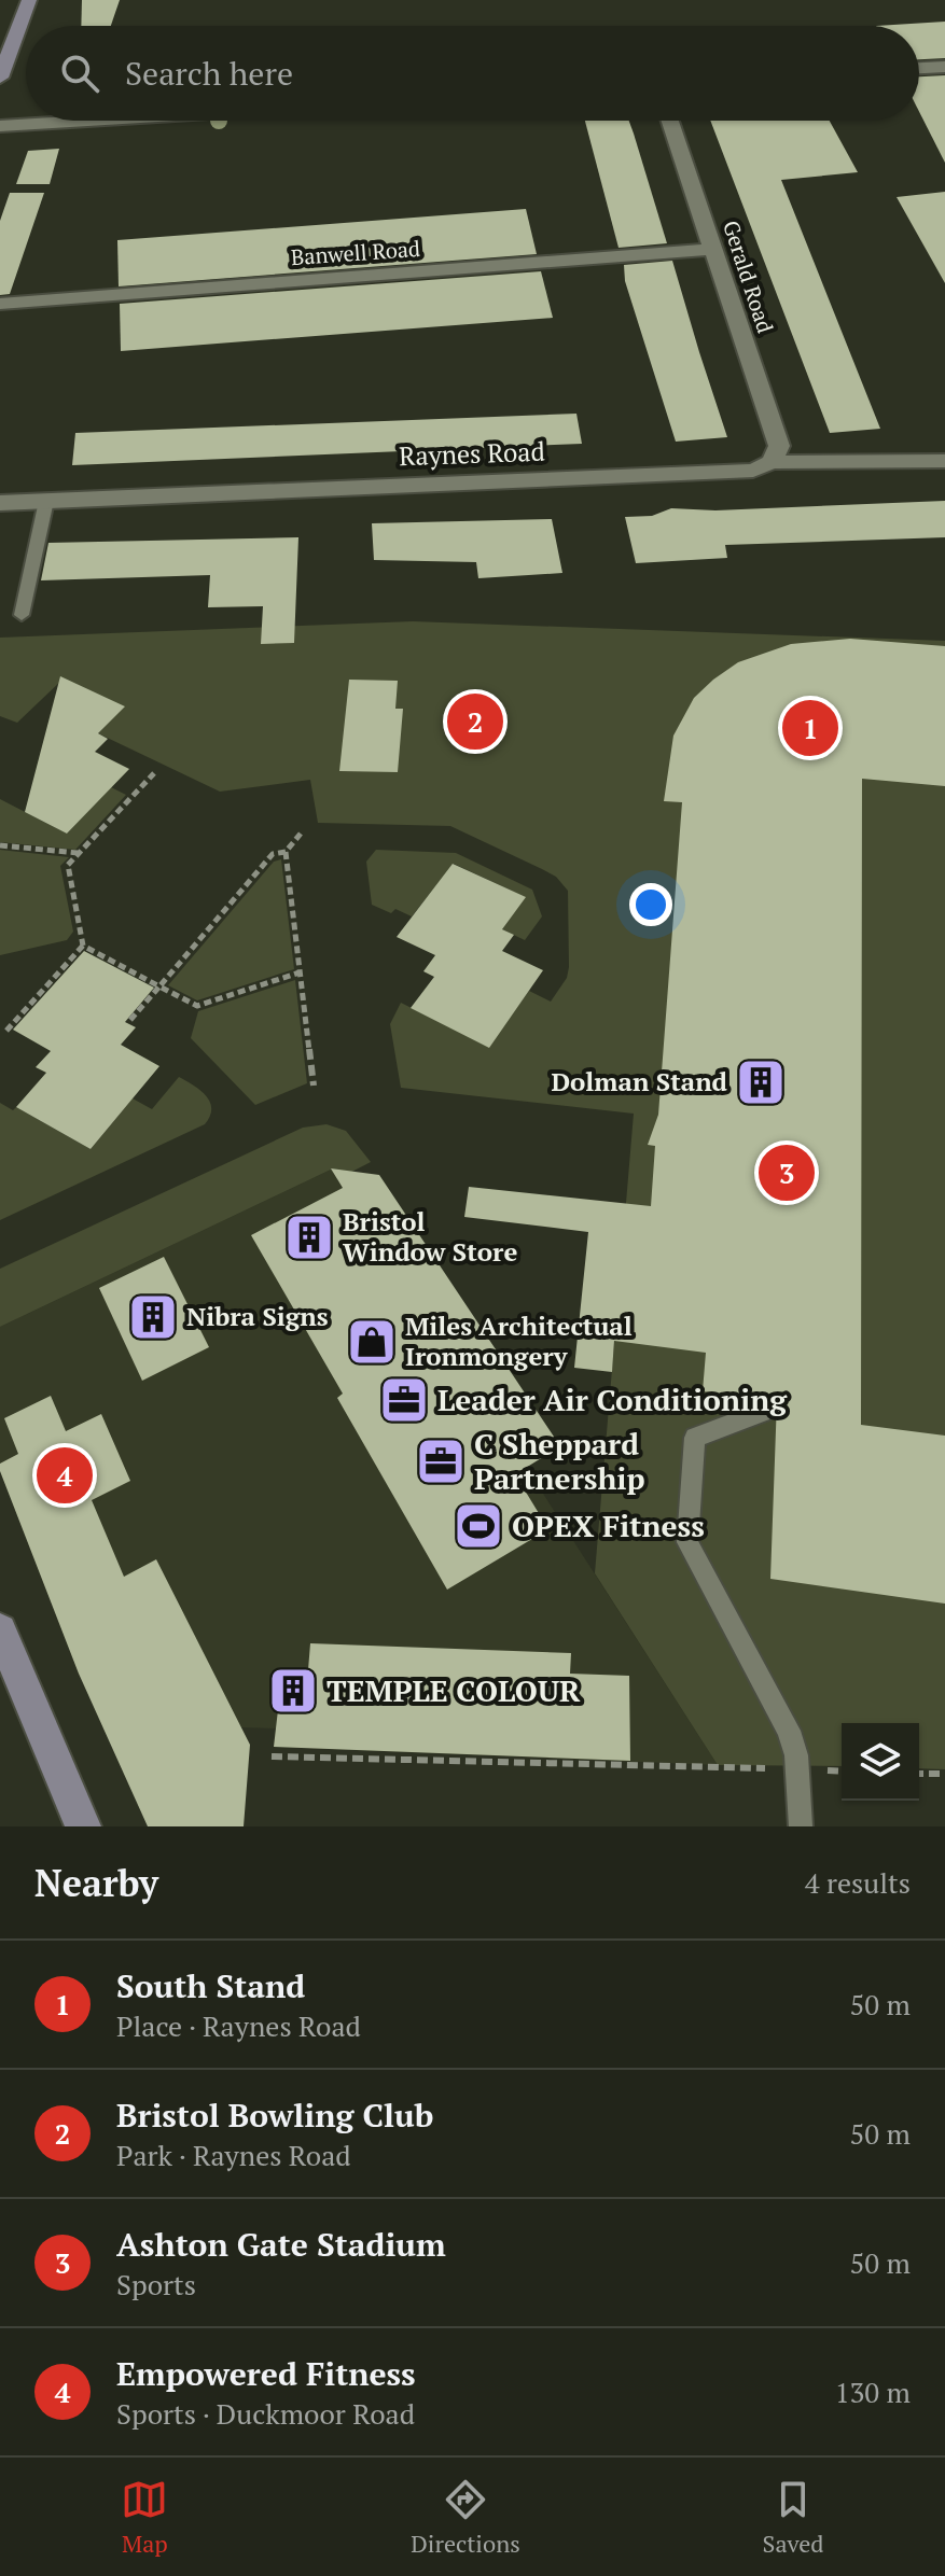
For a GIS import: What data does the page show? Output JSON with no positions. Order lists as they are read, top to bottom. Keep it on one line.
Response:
{"streets":{"street":["Banwell Road","Gerald Road","Raynes Road"]},"crossings":[["Banwell Road","Gerald Road"],["Gerald Road","Raynes Road"]],"places":{"building":["Dolman Stand","Bristol Window Store","Nibra Signs","TEMPLE COLOUR"],"shop":["Miles Architectual Ironmongery"],"office":["Leader Air Conditioning","C Sheppard Partnership"],"sports":["OPEX Fitness"]},"page":{"search":"Search here","pins":["2","1","3","4"],"heading":["Nearby","4 results"],"list":[{"mark":"1","name":"South Stand","note":"Place · Raynes Road","value":"50 m"},{"mark":"2","name":"Bristol Bowling Club","note":"Park · Raynes Road","value":"50 m"},{"mark":"3","name":"Ashton Gate Stadium","note":"Sports","value":"50 m"},{"mark":"4","name":"Empowered Fitness","note":"Sports · Duckmoor Road","value":"130 m"}],"nav":["Map","Directions","Saved"]}}
